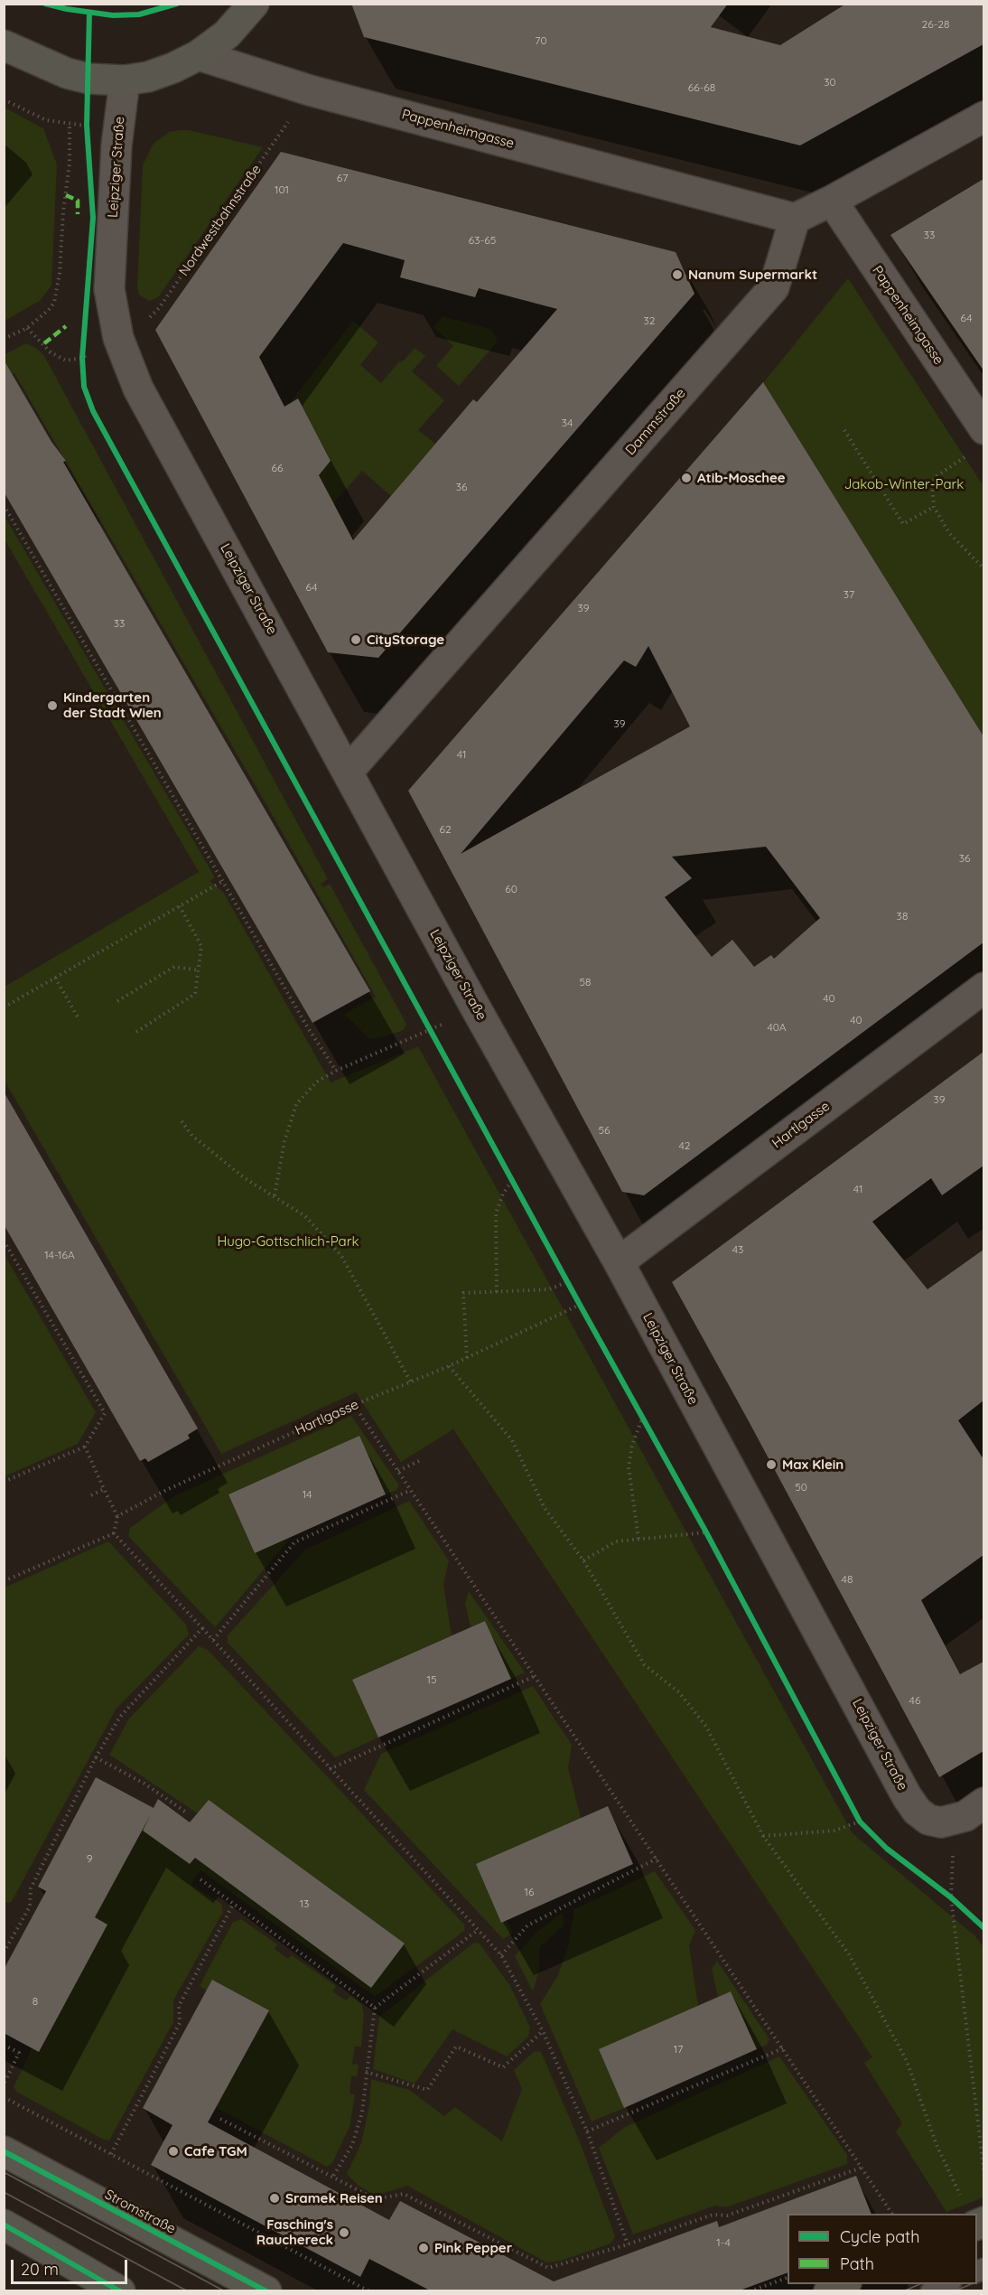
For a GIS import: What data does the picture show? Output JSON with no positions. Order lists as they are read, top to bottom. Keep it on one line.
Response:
{"streets":{"main road":["Stromstraße"],"street":["Pappenheimgasse","Leipziger Straße","Dammstraße","Hartlgasse"],"path":["Nordwestbahnstraße"]},"crossings":[["Pappenheimgasse","Nordwestbahnstraße"],["Pappenheimgasse","Dammstraße"],["Leipziger Straße","Nordwestbahnstraße"],["Leipziger Straße","Dammstraße"],["Leipziger Straße","Hartlgasse"]],"parks":["Jakob-Winter-Park","Hugo-Gottschlich-Park"],"places":["Nanum Supermarkt","Atib-Moschee","CityStorage","Kindergarten der Stadt Wien","Max Klein","Cafe TGM","Sramek Reisen","Fasching's Rauchereck","Pink Pepper"],"house_numbers":["26-28","70","30","66-68","67","101","33","63-65","64","32","34","66","36","64","37","39","33","39","41","62","36","60","38","58","40","40","40A","39","56","42","41","43","14-16A","50","14","48","15","46","9","16","13","8","17","1-4"],"legend":["Cycle path","Path"],"scale_bar":"20 m"}
